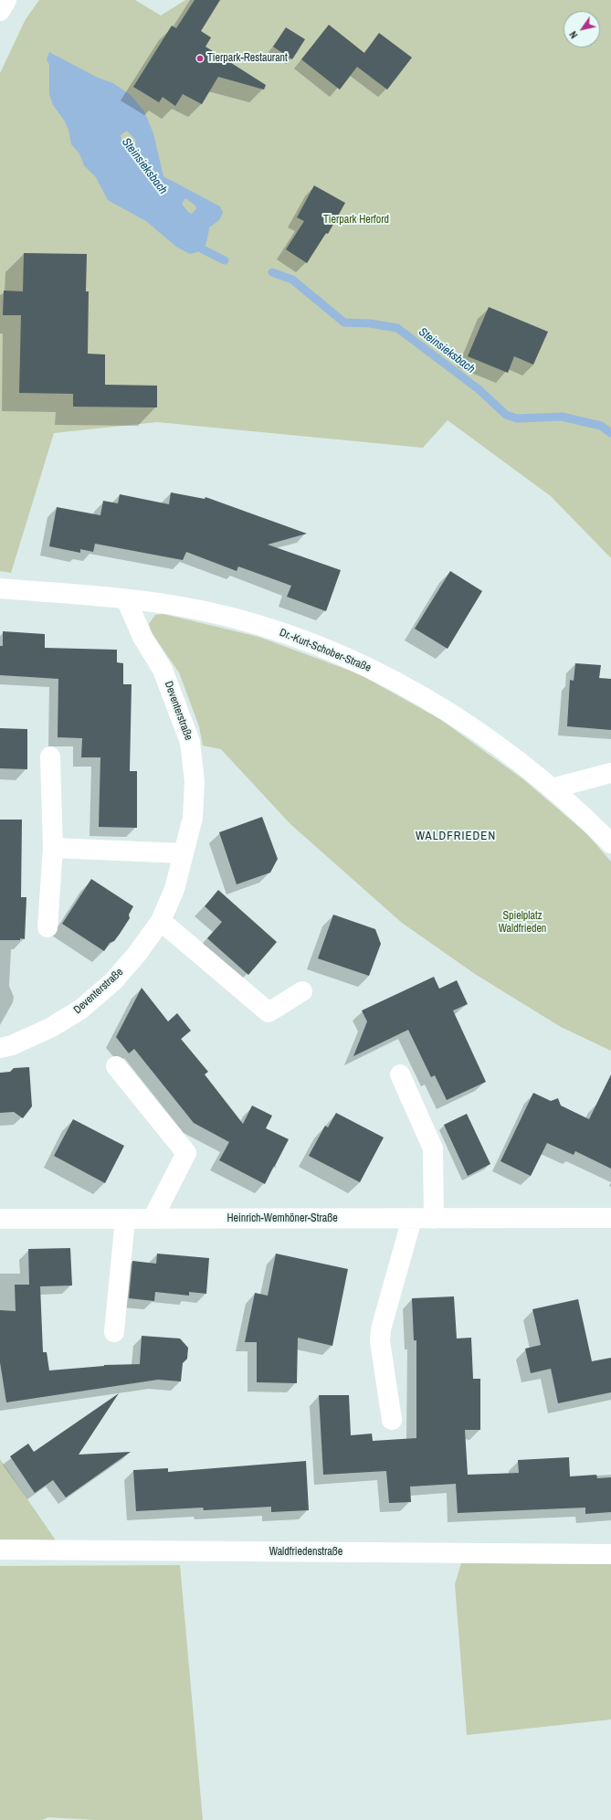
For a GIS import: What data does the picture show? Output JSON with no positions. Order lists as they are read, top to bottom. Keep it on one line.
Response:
{"streets":{"street":["Dr.-Kurt-Schober-Straße","Deventerstraße","Heinrich-Wemhöner-Straße","Waldfriedenstraße"]},"crossings":[["Dr.-Kurt-Schober-Straße","Deventerstraße"]],"districts":["WALDFRIEDEN"],"water":["Steinsieksbach"],"parks":["Tierpark Herford","Spielplatz Waldfrieden"],"places":["Tierpark-Restaurant"],"north":"bottom left"}
